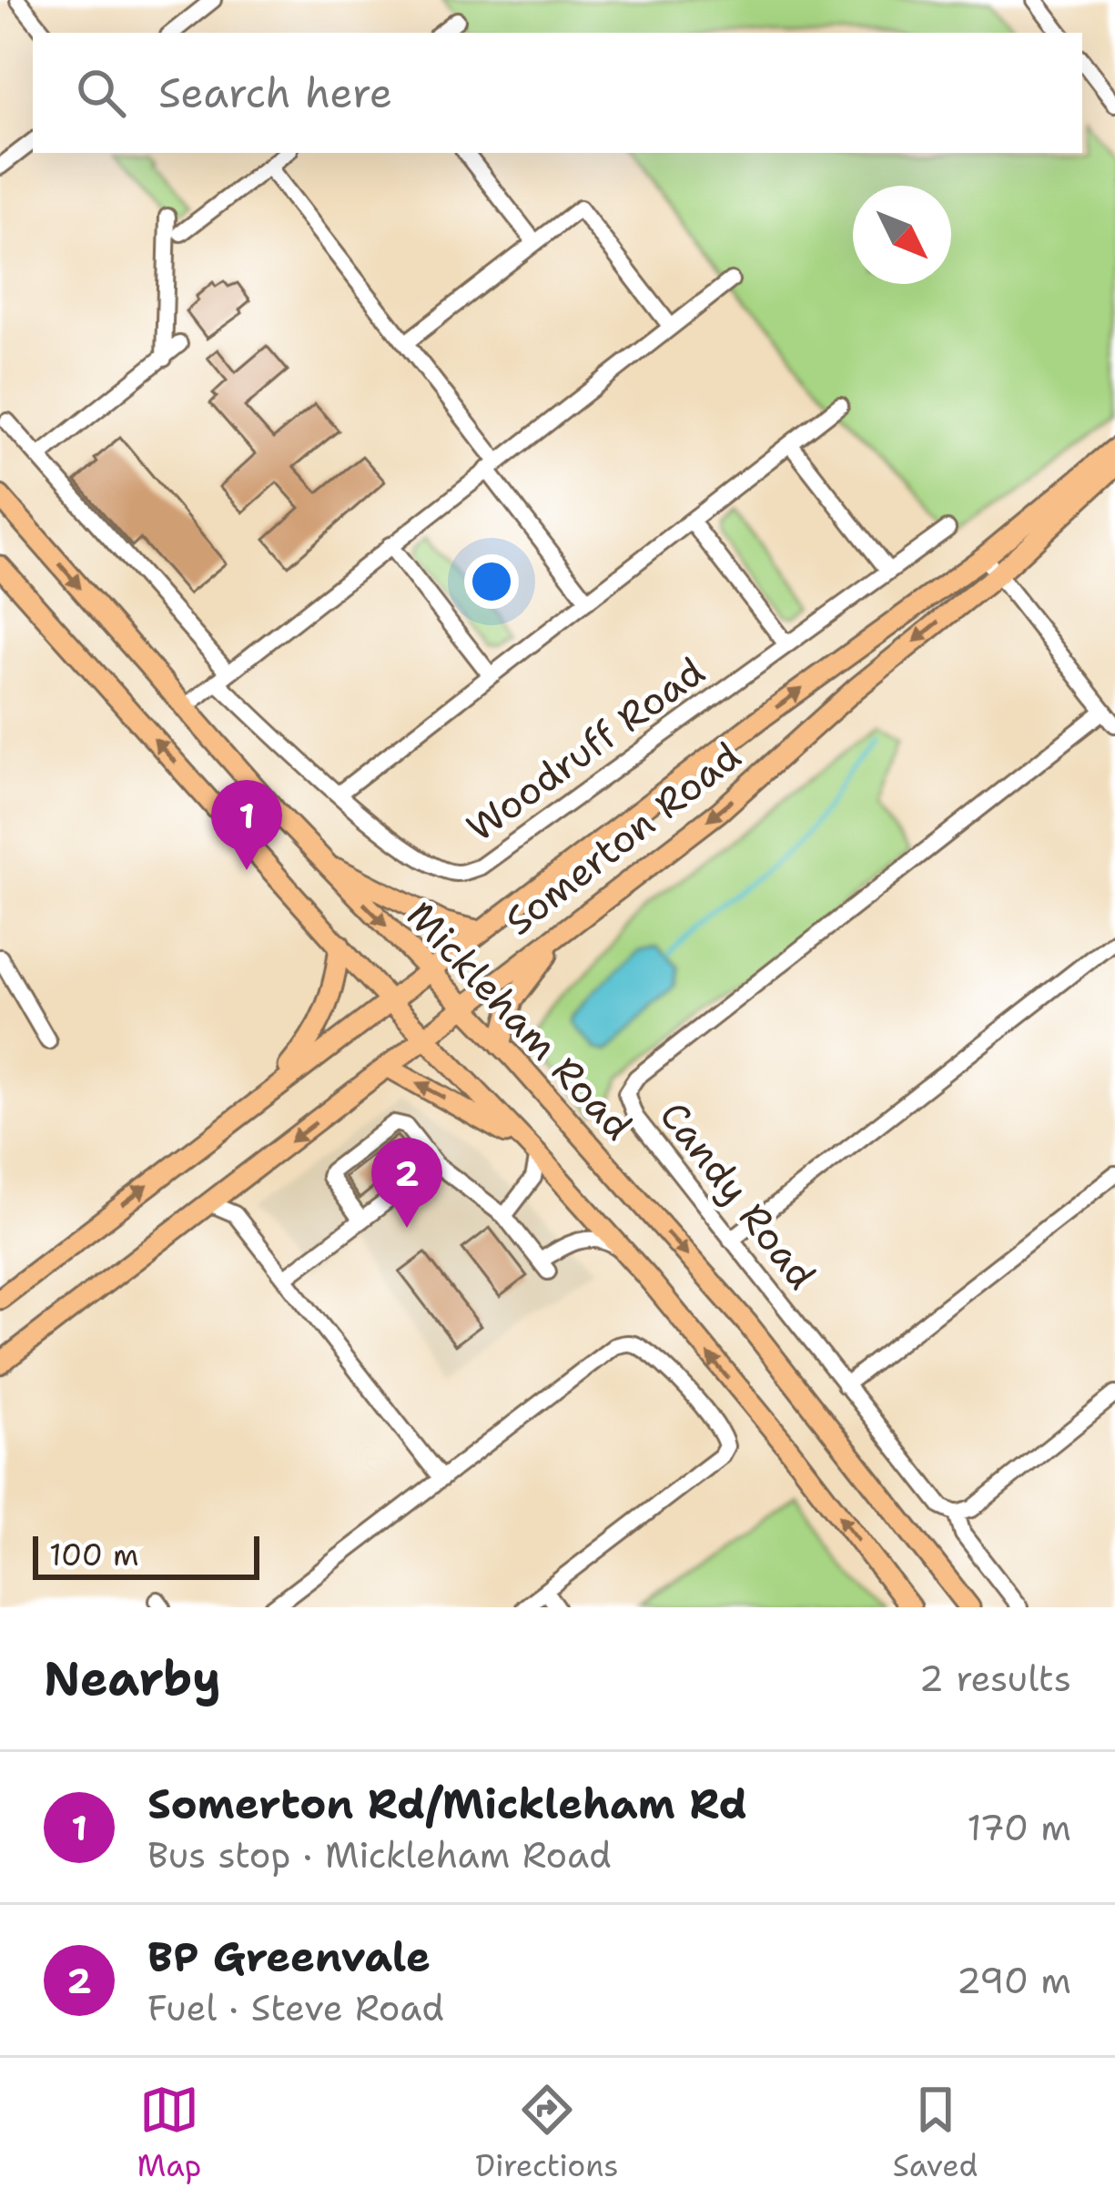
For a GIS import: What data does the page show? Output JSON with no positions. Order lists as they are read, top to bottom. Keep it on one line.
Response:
{"streets":{"main road":["Somerton Road","Mickleham Road"],"street":["Woodruff Road","Candy Road"]},"crossings":[["Somerton Road","Mickleham Road"]],"scale_bar":"100 m","north":"bottom right","page":{"search":"Search here","pins":["1","2"],"scale":"100 m","heading":["Nearby","2 results"],"list":[{"mark":"1","name":"Somerton Rd/Mickleham Rd","note":"Bus stop · Mickleham Road","value":"170 m"},{"mark":"2","name":"BP Greenvale","note":"Fuel · Steve Road","value":"290 m"}],"nav":["Map","Directions","Saved"]}}
